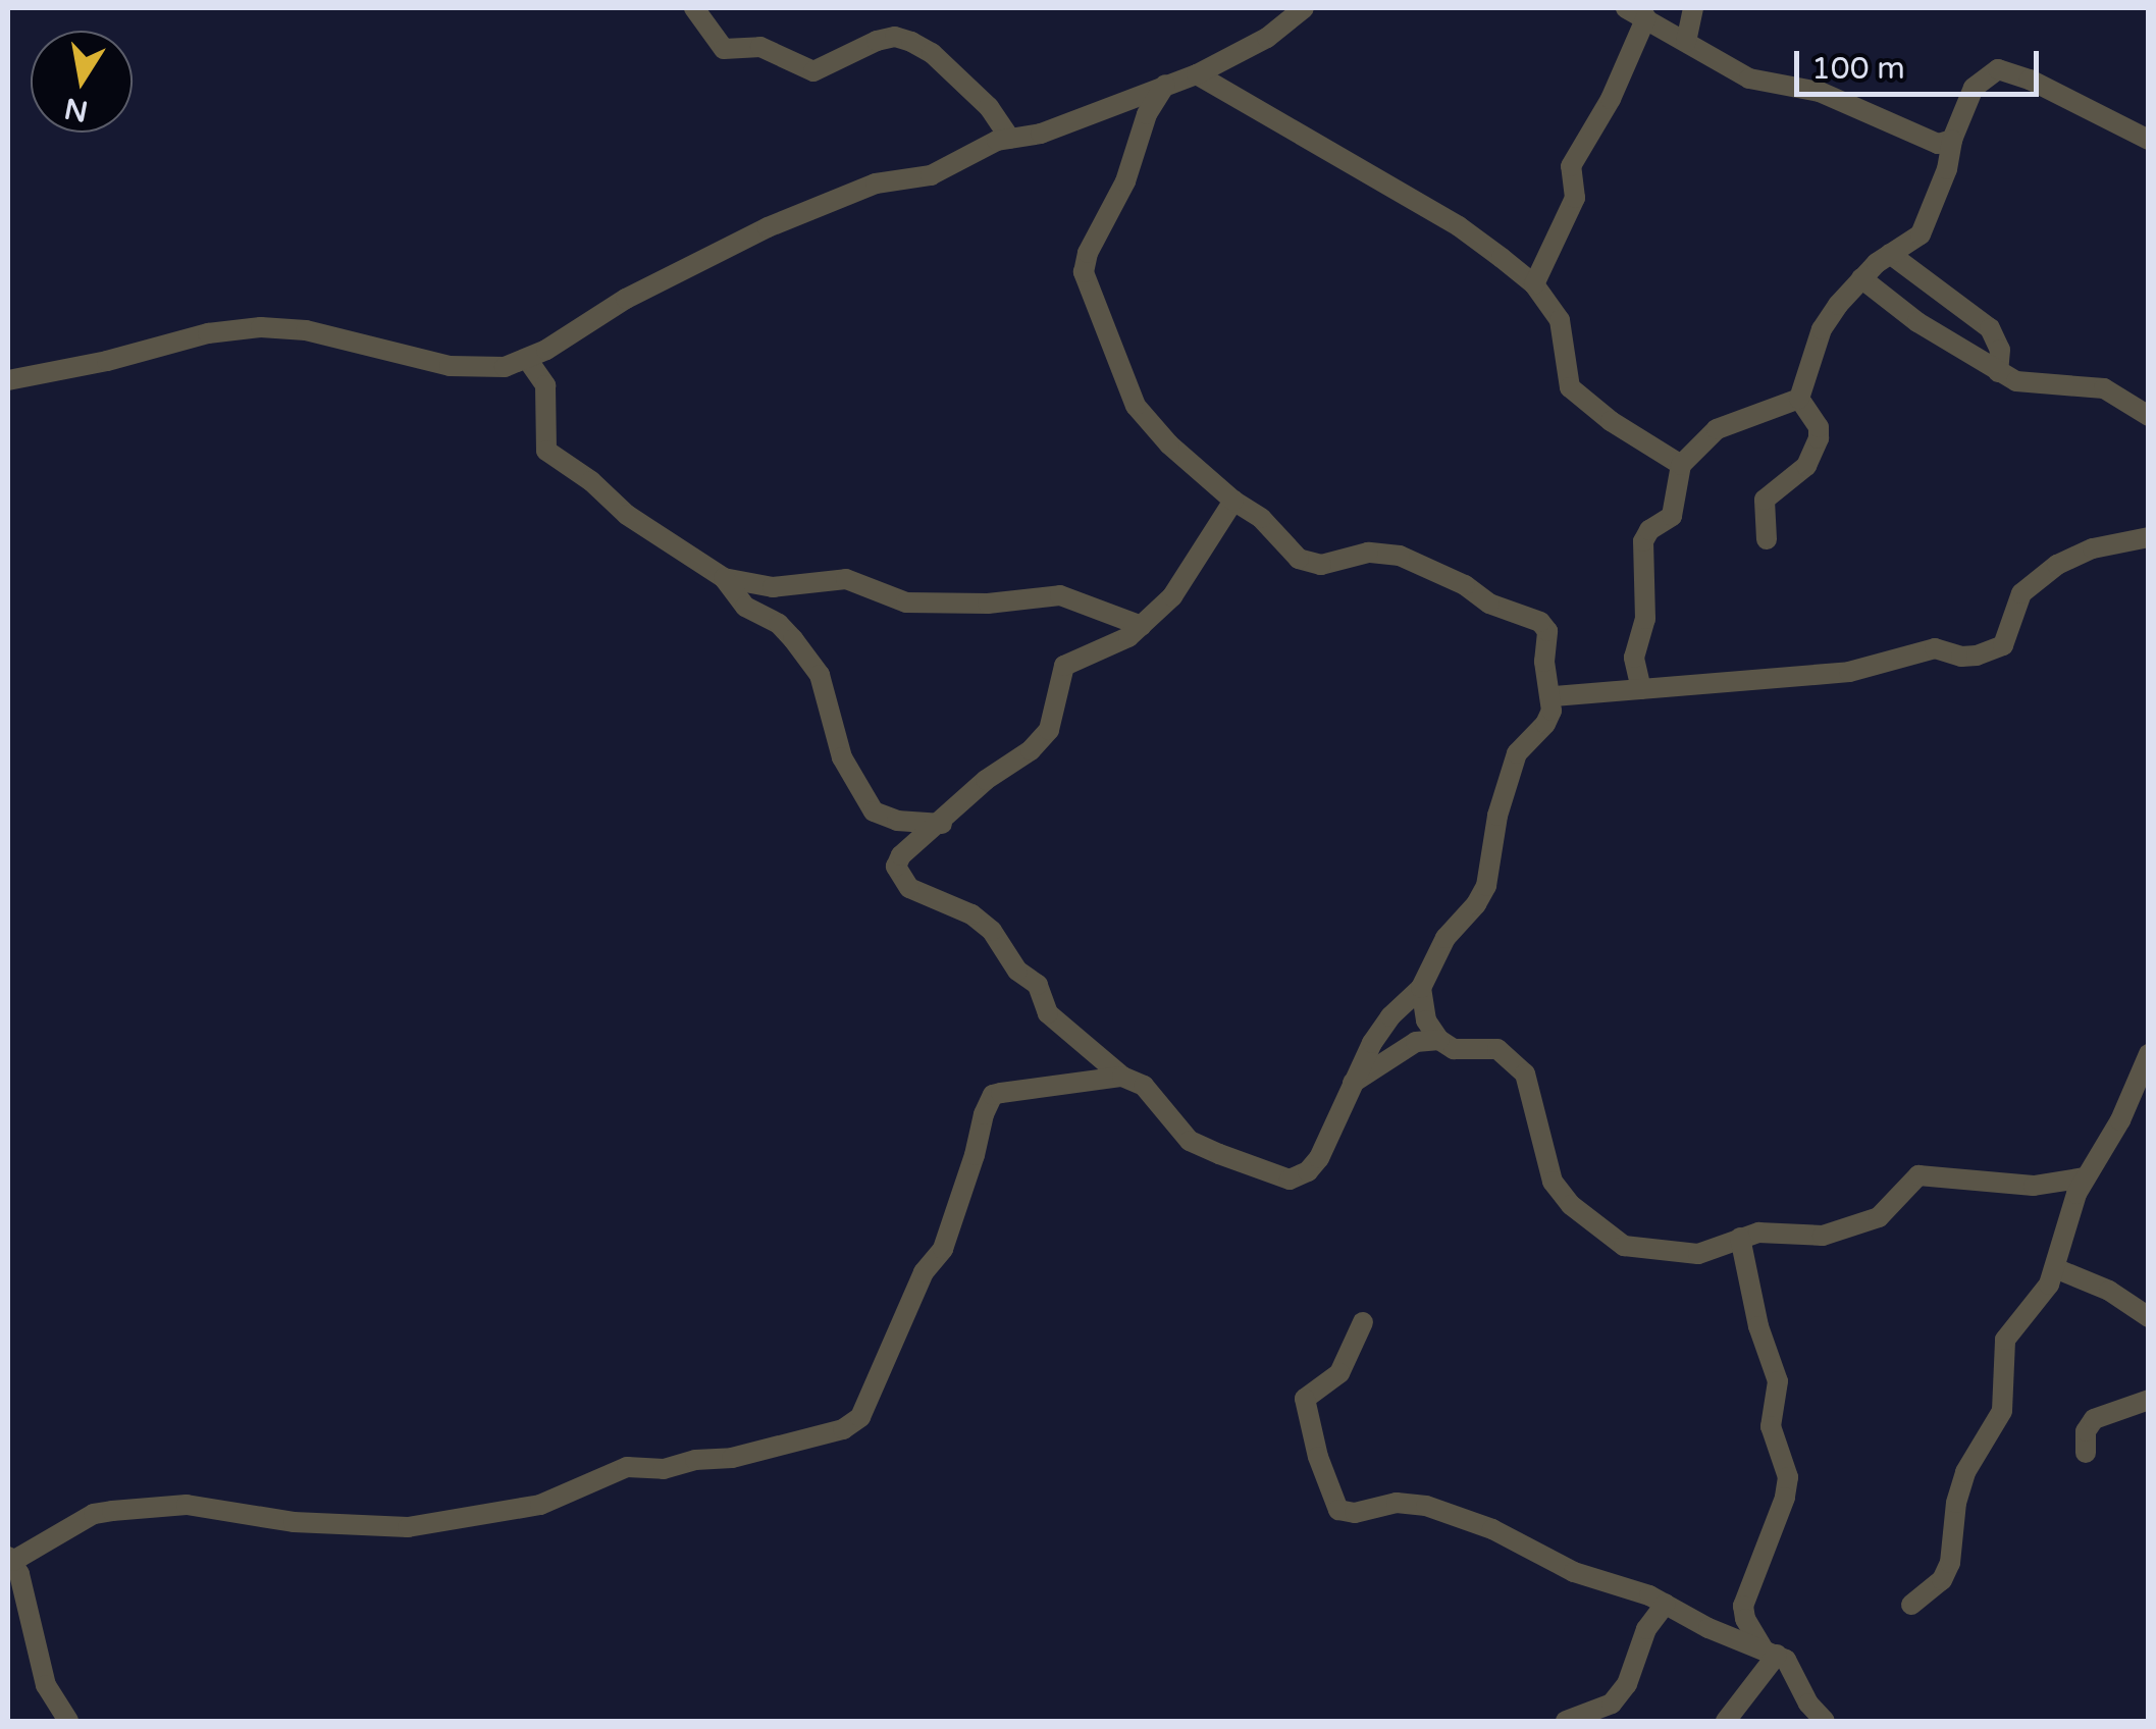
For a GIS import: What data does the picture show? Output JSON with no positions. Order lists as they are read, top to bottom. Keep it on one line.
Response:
{"scale_bar":"100 m","north":"bottom"}
